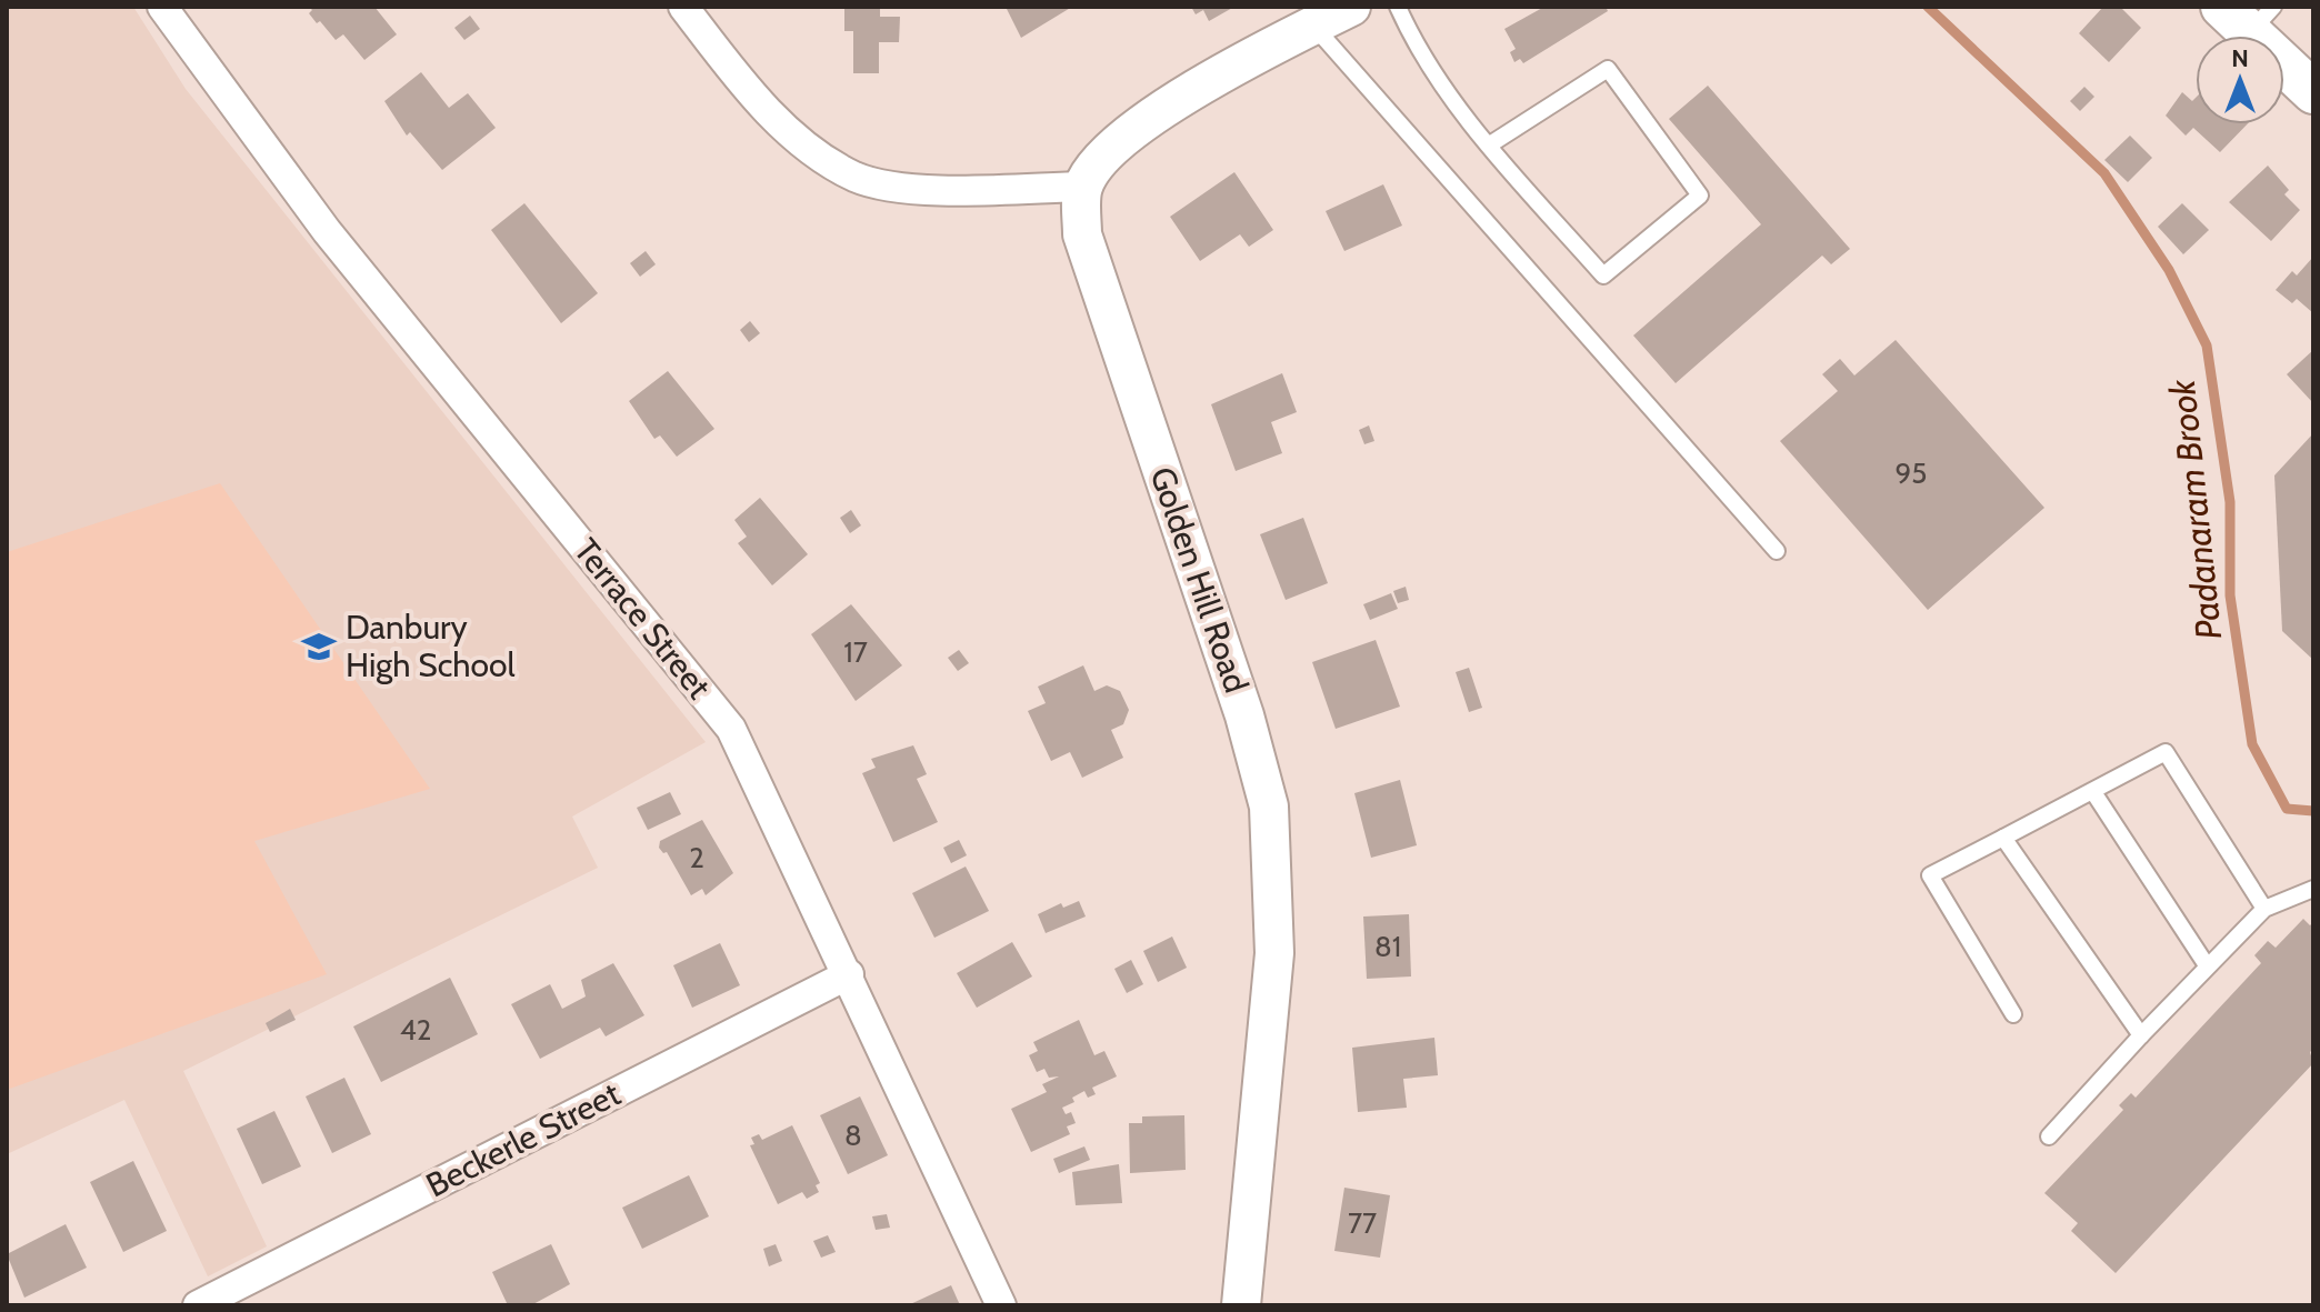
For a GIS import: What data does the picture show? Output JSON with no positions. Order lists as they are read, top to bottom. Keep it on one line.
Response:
{"streets":{"street":["Golden Hill Road","Terrace Street","Beckerle Street"]},"crossings":[["Terrace Street","Beckerle Street"]],"water":["Padanaram Brook"],"places":{"school or university":["Danbury High School"]},"house_numbers":["95","17","2","81","42","8","77"],"north":"top"}
